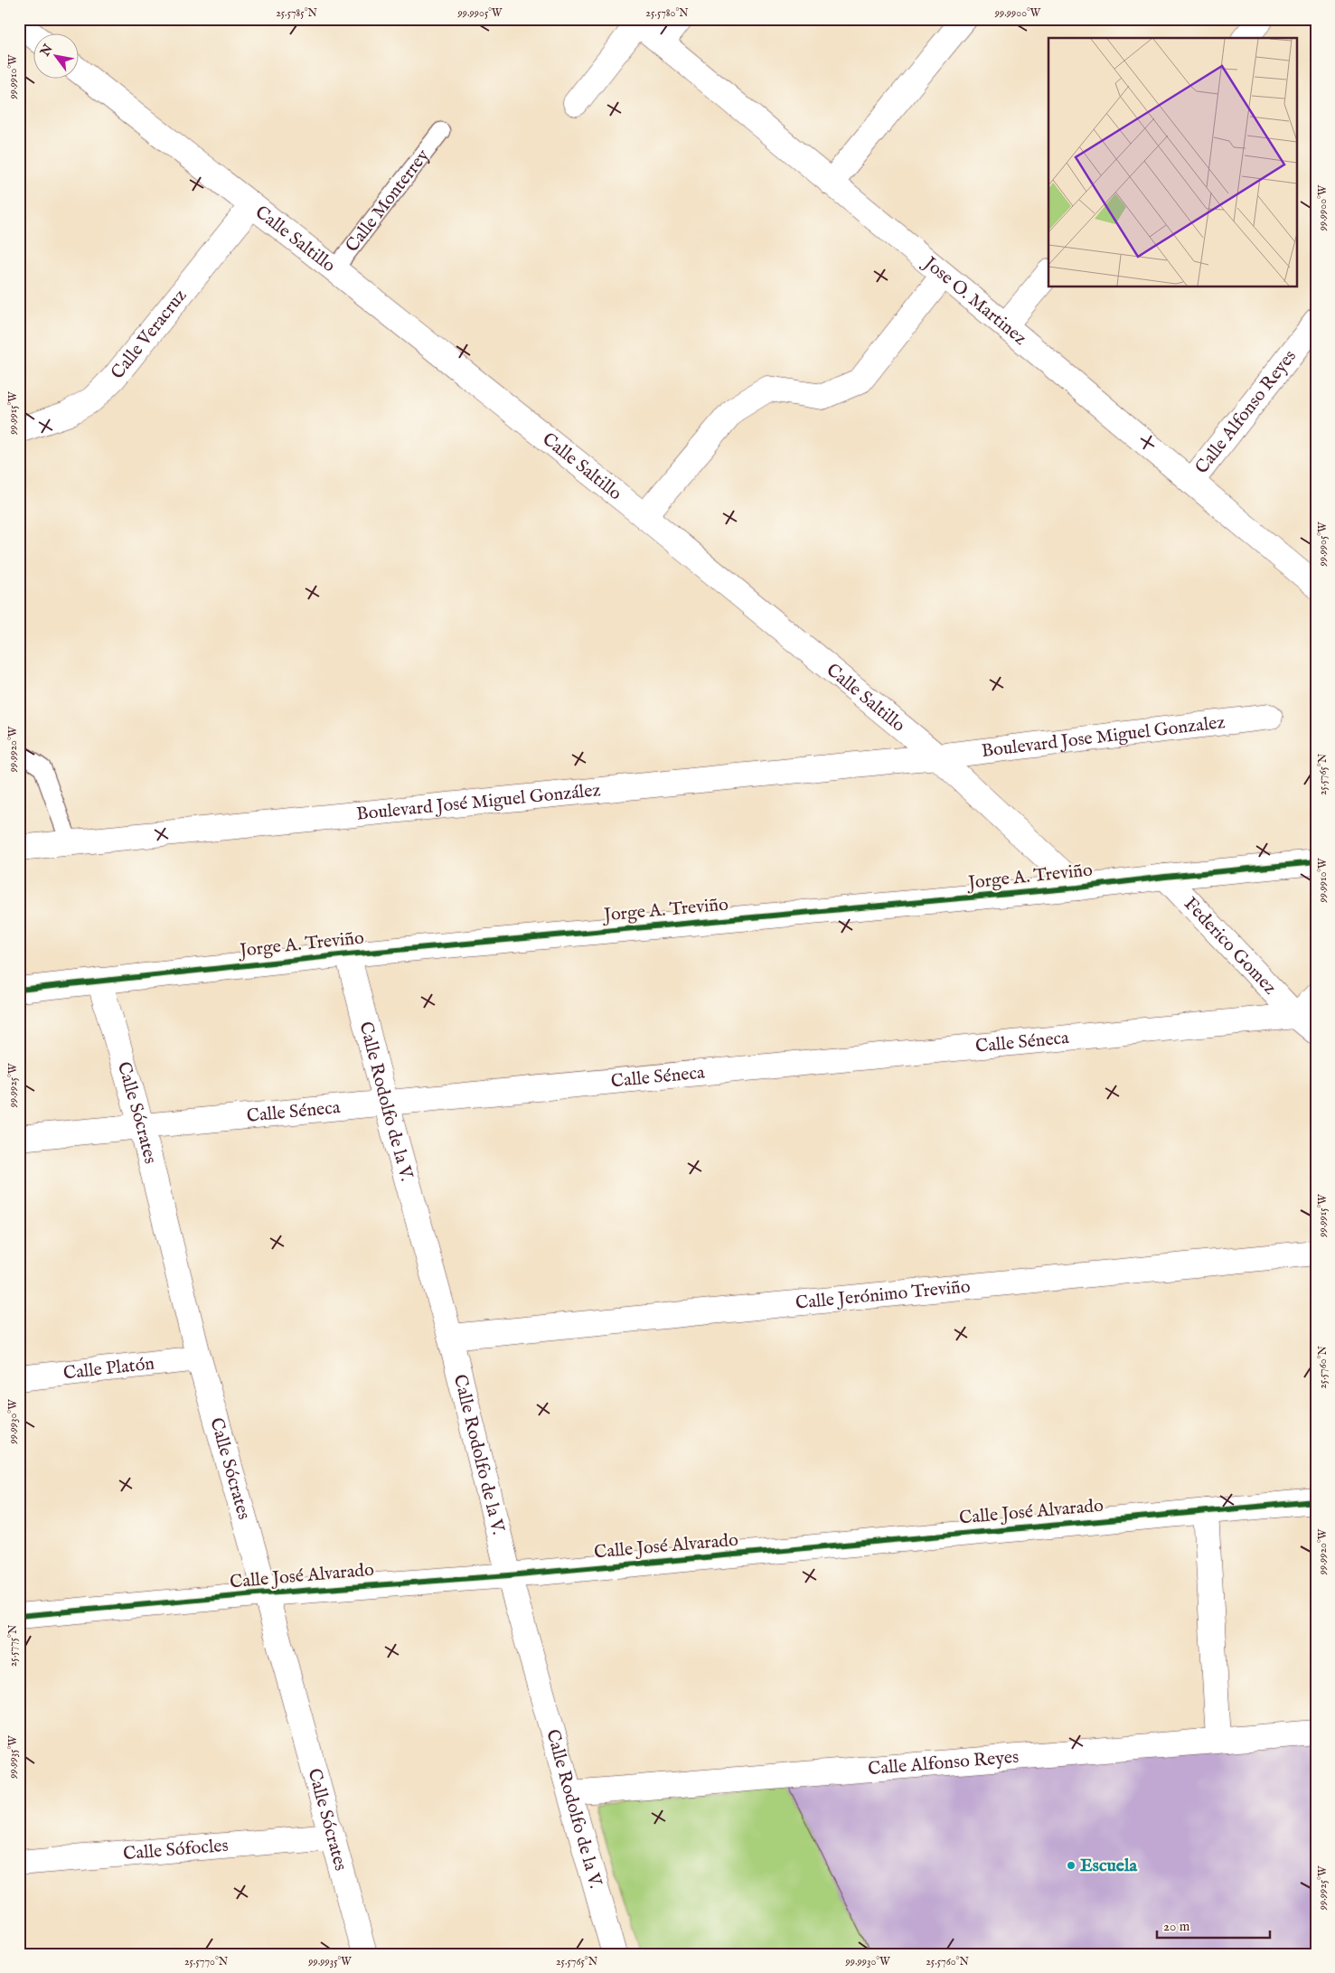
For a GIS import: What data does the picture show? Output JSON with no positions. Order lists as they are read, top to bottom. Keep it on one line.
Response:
{"streets":{"street":["Calle Saltillo","Jose O. Martinez","Calle Veracruz","Calle Alfonso Reyes","Boulevard Jose Miguel Gonzalez","Boulevard José Miguel González","Jorge A. Treviño","Federico Gomez","Calle Séneca","Calle Rodolfo de la V.","Calle Sócrates","Calle Jerónimo Treviño","Calle Platón","Calle José Alvarado","Calle Sófocles"],"lane":["Calle Monterrey"]},"crossings":[["Calle Monterrey","Calle Saltillo"],["Calle Saltillo","Calle Veracruz"],["Calle Saltillo","Boulevard Jose Miguel Gonzalez"],["Calle Saltillo","Boulevard José Miguel González"],["Calle Saltillo","Jorge A. Treviño"],["Jose O. Martinez","Calle Alfonso Reyes"],["Calle Alfonso Reyes","Calle Rodolfo de la V."],["Boulevard Jose Miguel Gonzalez","Boulevard José Miguel González"],["Jorge A. Treviño","Federico Gomez"],["Jorge A. Treviño","Calle Rodolfo de la V."],["Jorge A. Treviño","Calle Sócrates"],["Federico Gomez","Calle Séneca"],["Calle Séneca","Calle Rodolfo de la V."],["Calle Séneca","Calle Sócrates"],["Calle Rodolfo de la V.","Calle Jerónimo Treviño"],["Calle Rodolfo de la V.","Calle José Alvarado"],["Calle Sócrates","Calle Platón"],["Calle Sócrates","Calle José Alvarado"],["Calle Sócrates","Calle Sófocles"]],"places":["Escuela"],"scale_bar":"20 m","north":"top left","coordinates":["25.5785°N","99.9905°W","25.5780°N","99.9900°W","99.9910°W","99.9915°W","99.9920°W","25.5765°N","99.9925°W","25.5760°N","99.9930°W","25.5775°N","99.9935°W","25.5770°N"]}
